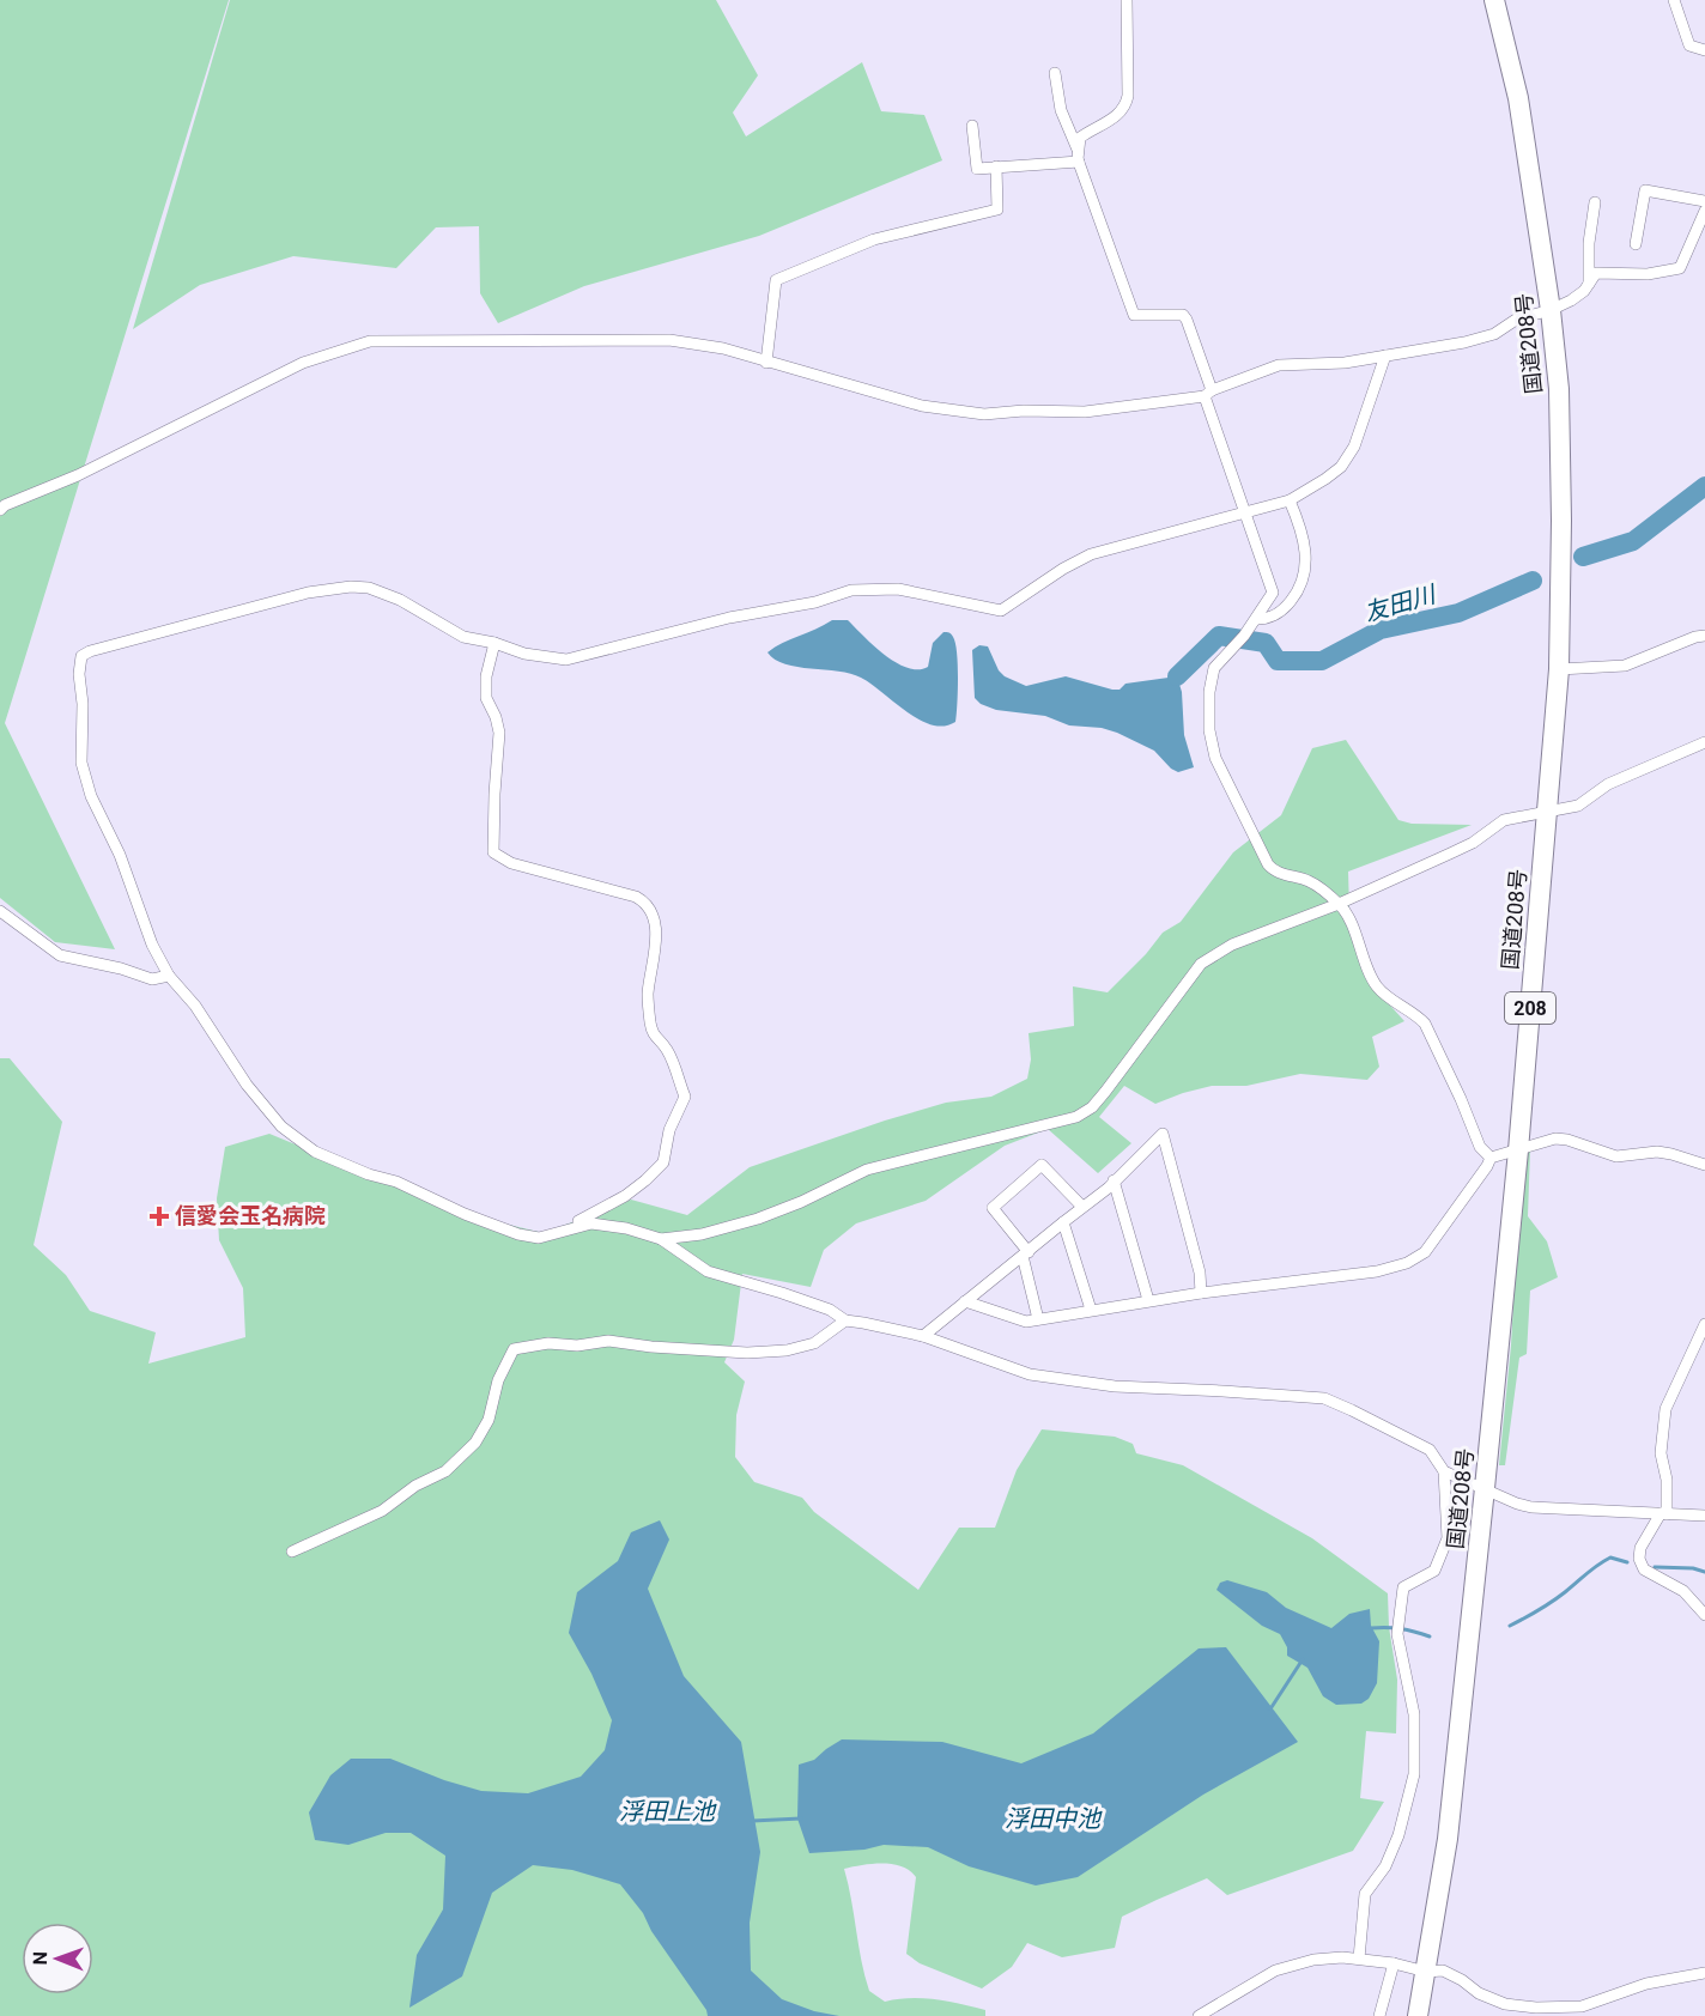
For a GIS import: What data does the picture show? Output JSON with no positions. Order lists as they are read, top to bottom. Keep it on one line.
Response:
{"streets":{"highway":["国道208号","208"]},"water":["友田川","浮田上池","浮田中池"],"places":{"health":["信愛会玉名病院"]},"north":"left"}
